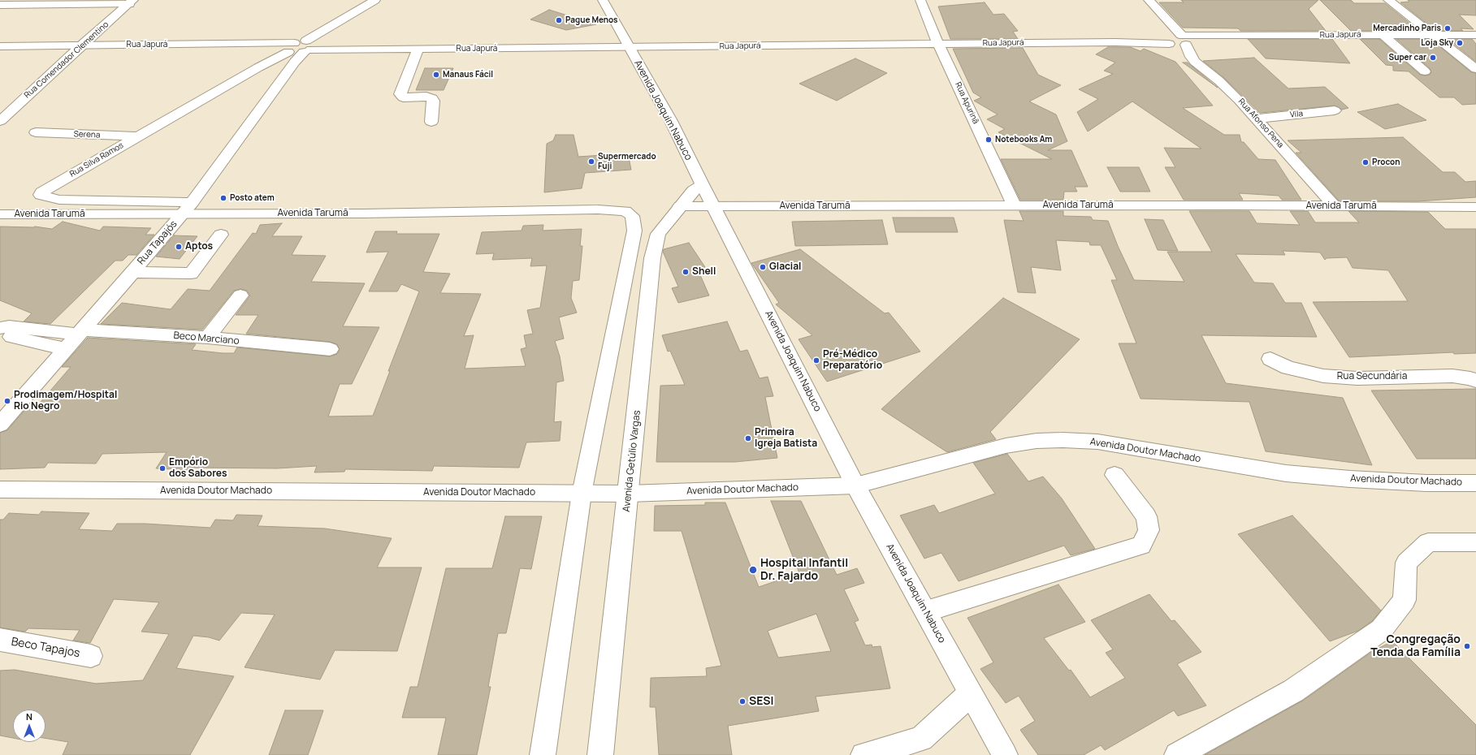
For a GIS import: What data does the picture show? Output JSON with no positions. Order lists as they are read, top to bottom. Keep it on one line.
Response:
{"streets":{"street":["Rua Japurá","Rua Comendador Clementino","Rua Apurinã","Avenida Joaquim Nabuco","Vila","Rua Afonso Pena","Serena","Rua Silva Ramos","Avenida Tarumã","Rua Tapajós","Beco Marciano","Rua Secundária","Avenida Doutor Machado","Avenida Getúlio Vargas","Beco Tapajos"]},"crossings":[["Rua Japurá","Rua Comendador Clementino"],["Rua Japurá","Rua Apurinã"],["Rua Japurá","Avenida Joaquim Nabuco"],["Rua Japurá","Rua Afonso Pena"],["Rua Japurá","Rua Silva Ramos"],["Rua Japurá","Rua Tapajós"],["Rua Apurinã","Avenida Tarumã"],["Avenida Joaquim Nabuco","Avenida Tarumã"],["Avenida Joaquim Nabuco","Avenida Doutor Machado"],["Avenida Joaquim Nabuco","Avenida Getúlio Vargas"],["Vila","Rua Afonso Pena"],["Rua Afonso Pena","Avenida Tarumã"],["Serena","Rua Silva Ramos"],["Rua Silva Ramos","Avenida Tarumã"],["Rua Silva Ramos","Rua Tapajós"],["Avenida Tarumã","Rua Tapajós"],["Avenida Tarumã","Avenida Doutor Machado"],["Avenida Tarumã","Avenida Getúlio Vargas"],["Rua Tapajós","Beco Marciano"],["Avenida Doutor Machado","Avenida Getúlio Vargas"]],"places":["Pague Menos","Mercadinho Paris","Loja Sky","Super car","Manaus Fácil","Notebooks Am","Supermercado Fuji","Procon","Posto atem","Aptos","Glacial","Shell","Pré-Médico Preparatório","Prodimagem/Hospital Rio Negro","Primeira Igreja Batista","Empório dos Sabores","Hospital Infantil Dr. Fajardo","Congregação Tenda da Família","SESI"],"north":"top"}
